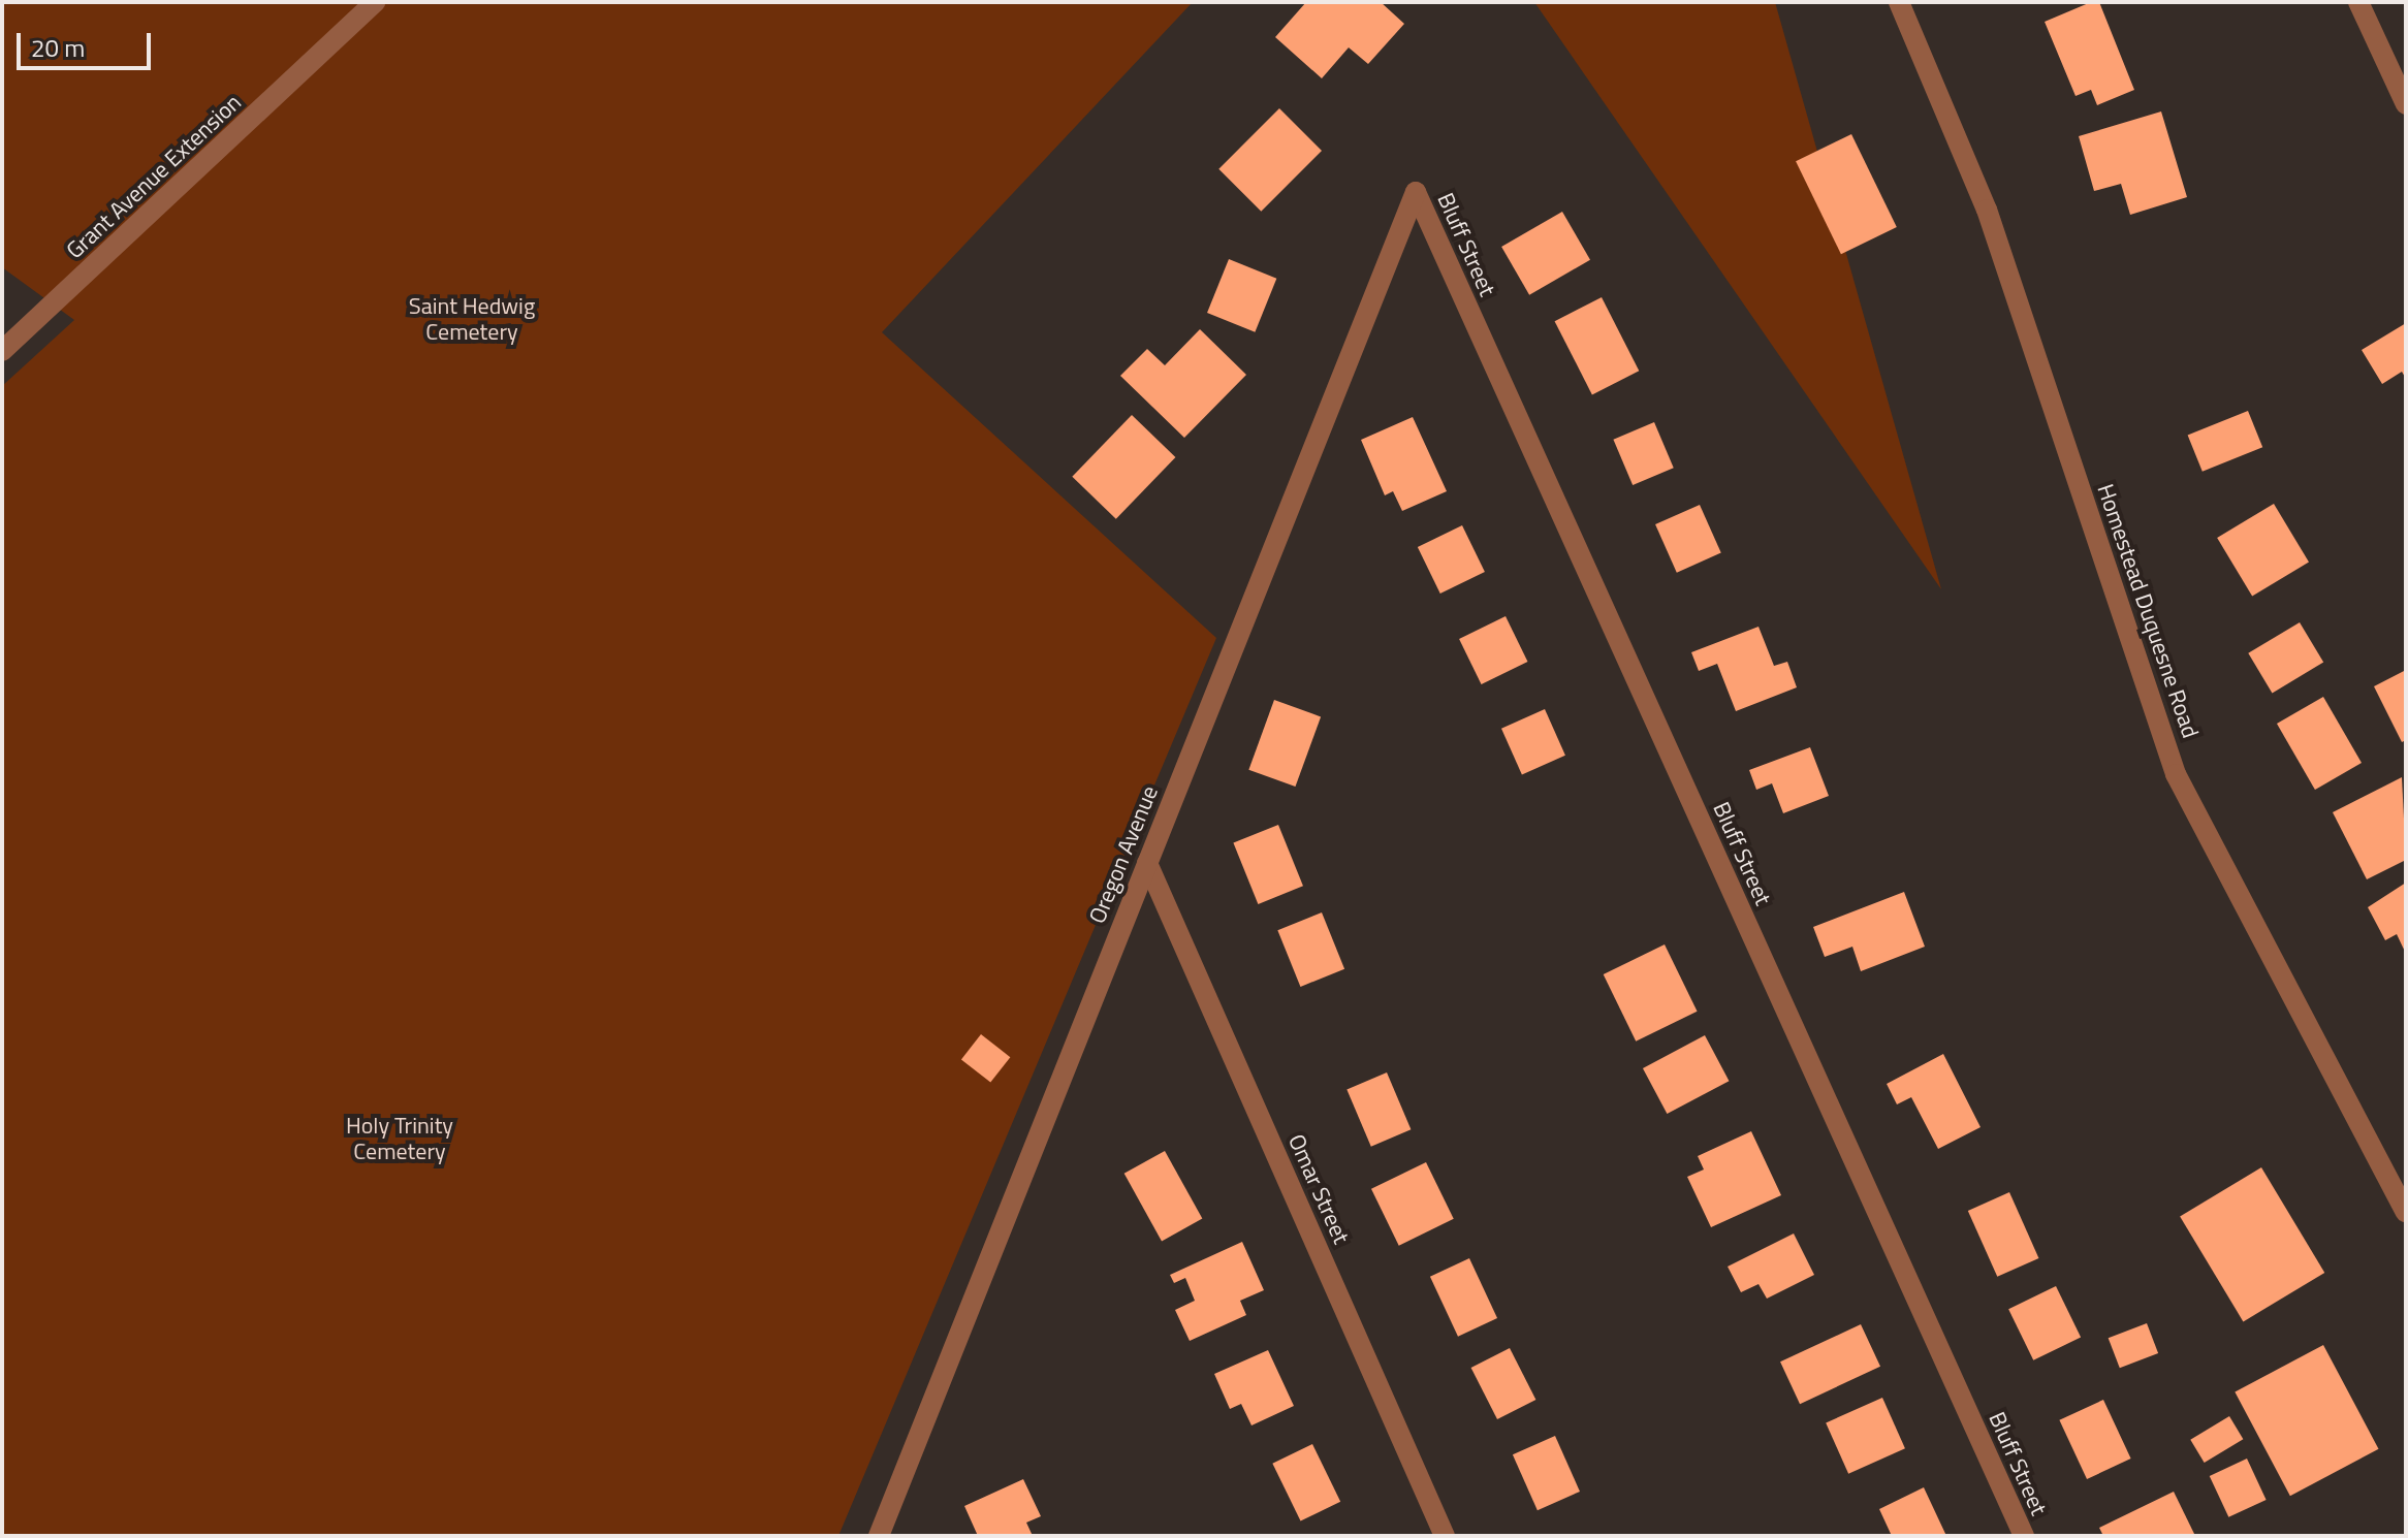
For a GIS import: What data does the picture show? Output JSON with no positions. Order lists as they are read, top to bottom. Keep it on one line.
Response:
{"streets":{"street":["Grant Avenue Extension","Bluff Street","Homestead Duquesne Road","Oregon Avenue","Omar Street"]},"crossings":[["Bluff Street","Oregon Avenue"],["Oregon Avenue","Omar Street"]],"parks":["Saint Hedwig Cemetery","Holy Trinity Cemetery"],"scale_bar":"20 m"}
